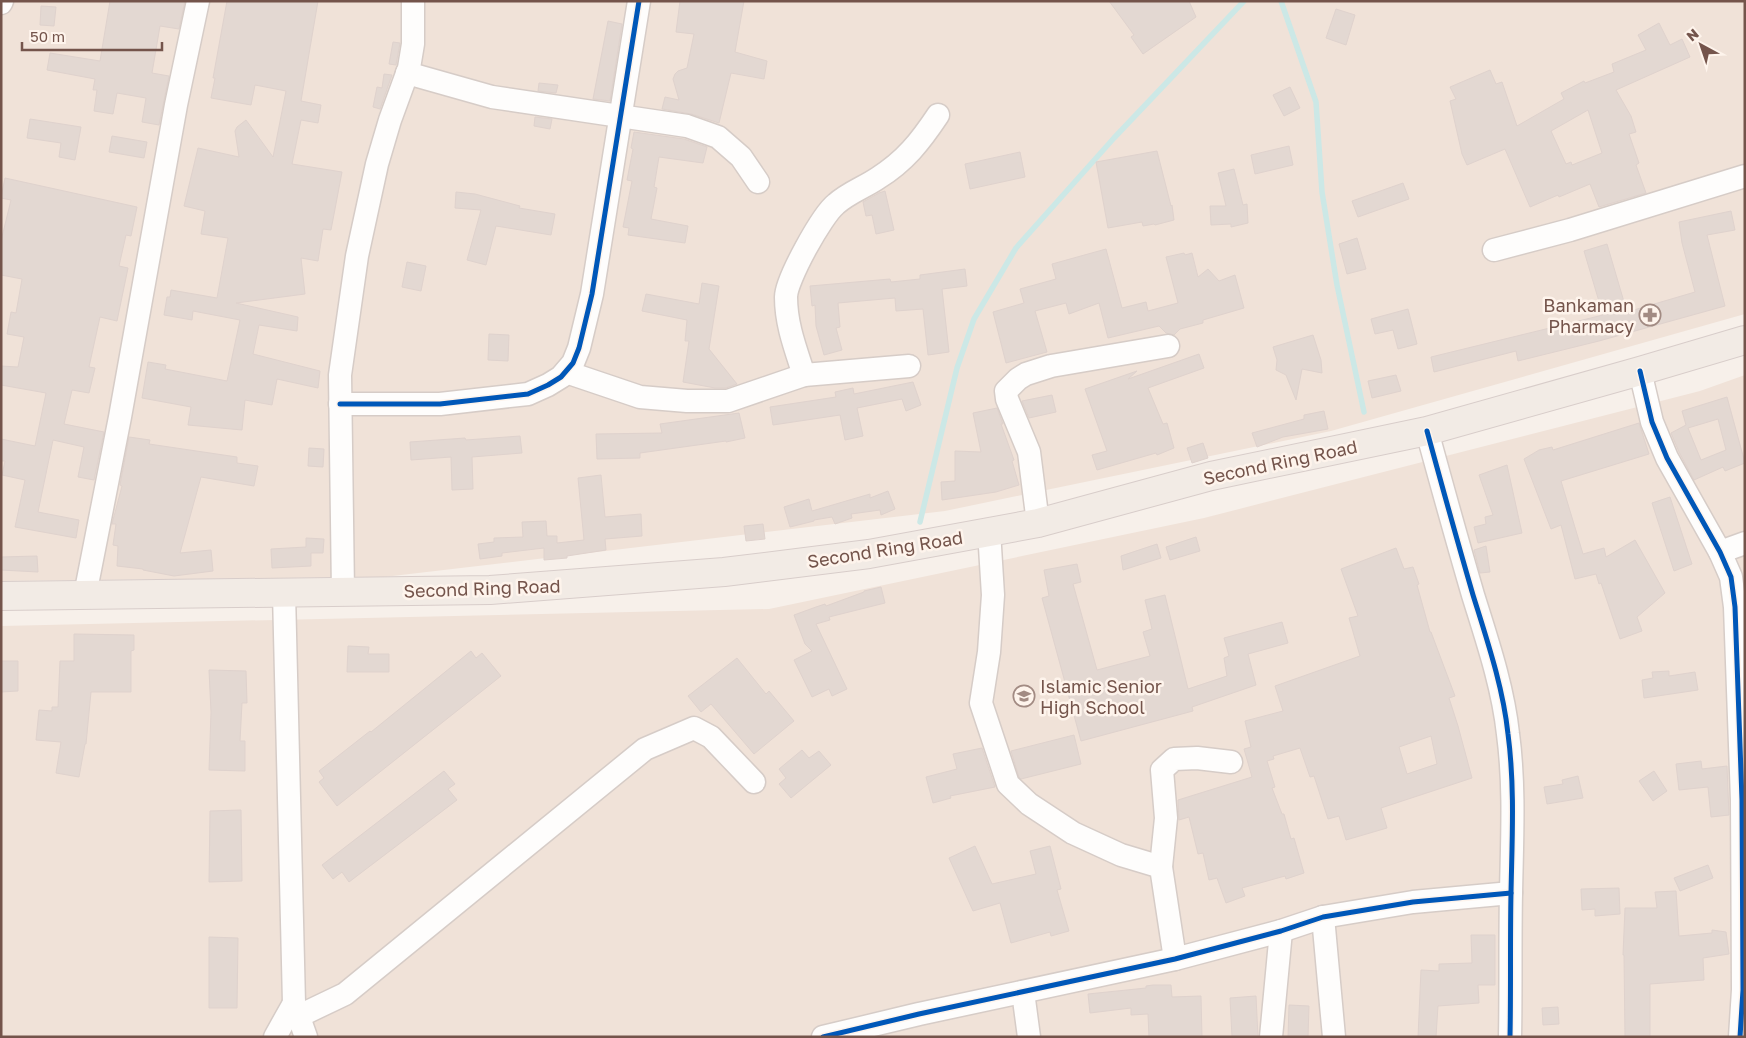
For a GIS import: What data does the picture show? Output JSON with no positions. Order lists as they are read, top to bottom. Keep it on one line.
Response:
{"streets":{"main road":["Second Ring Road"]},"places":{"pharmacy":["Bankaman Pharmacy"],"school or university":["Islamic Senior High School"]},"scale_bar":"50 m","north":"top left"}
